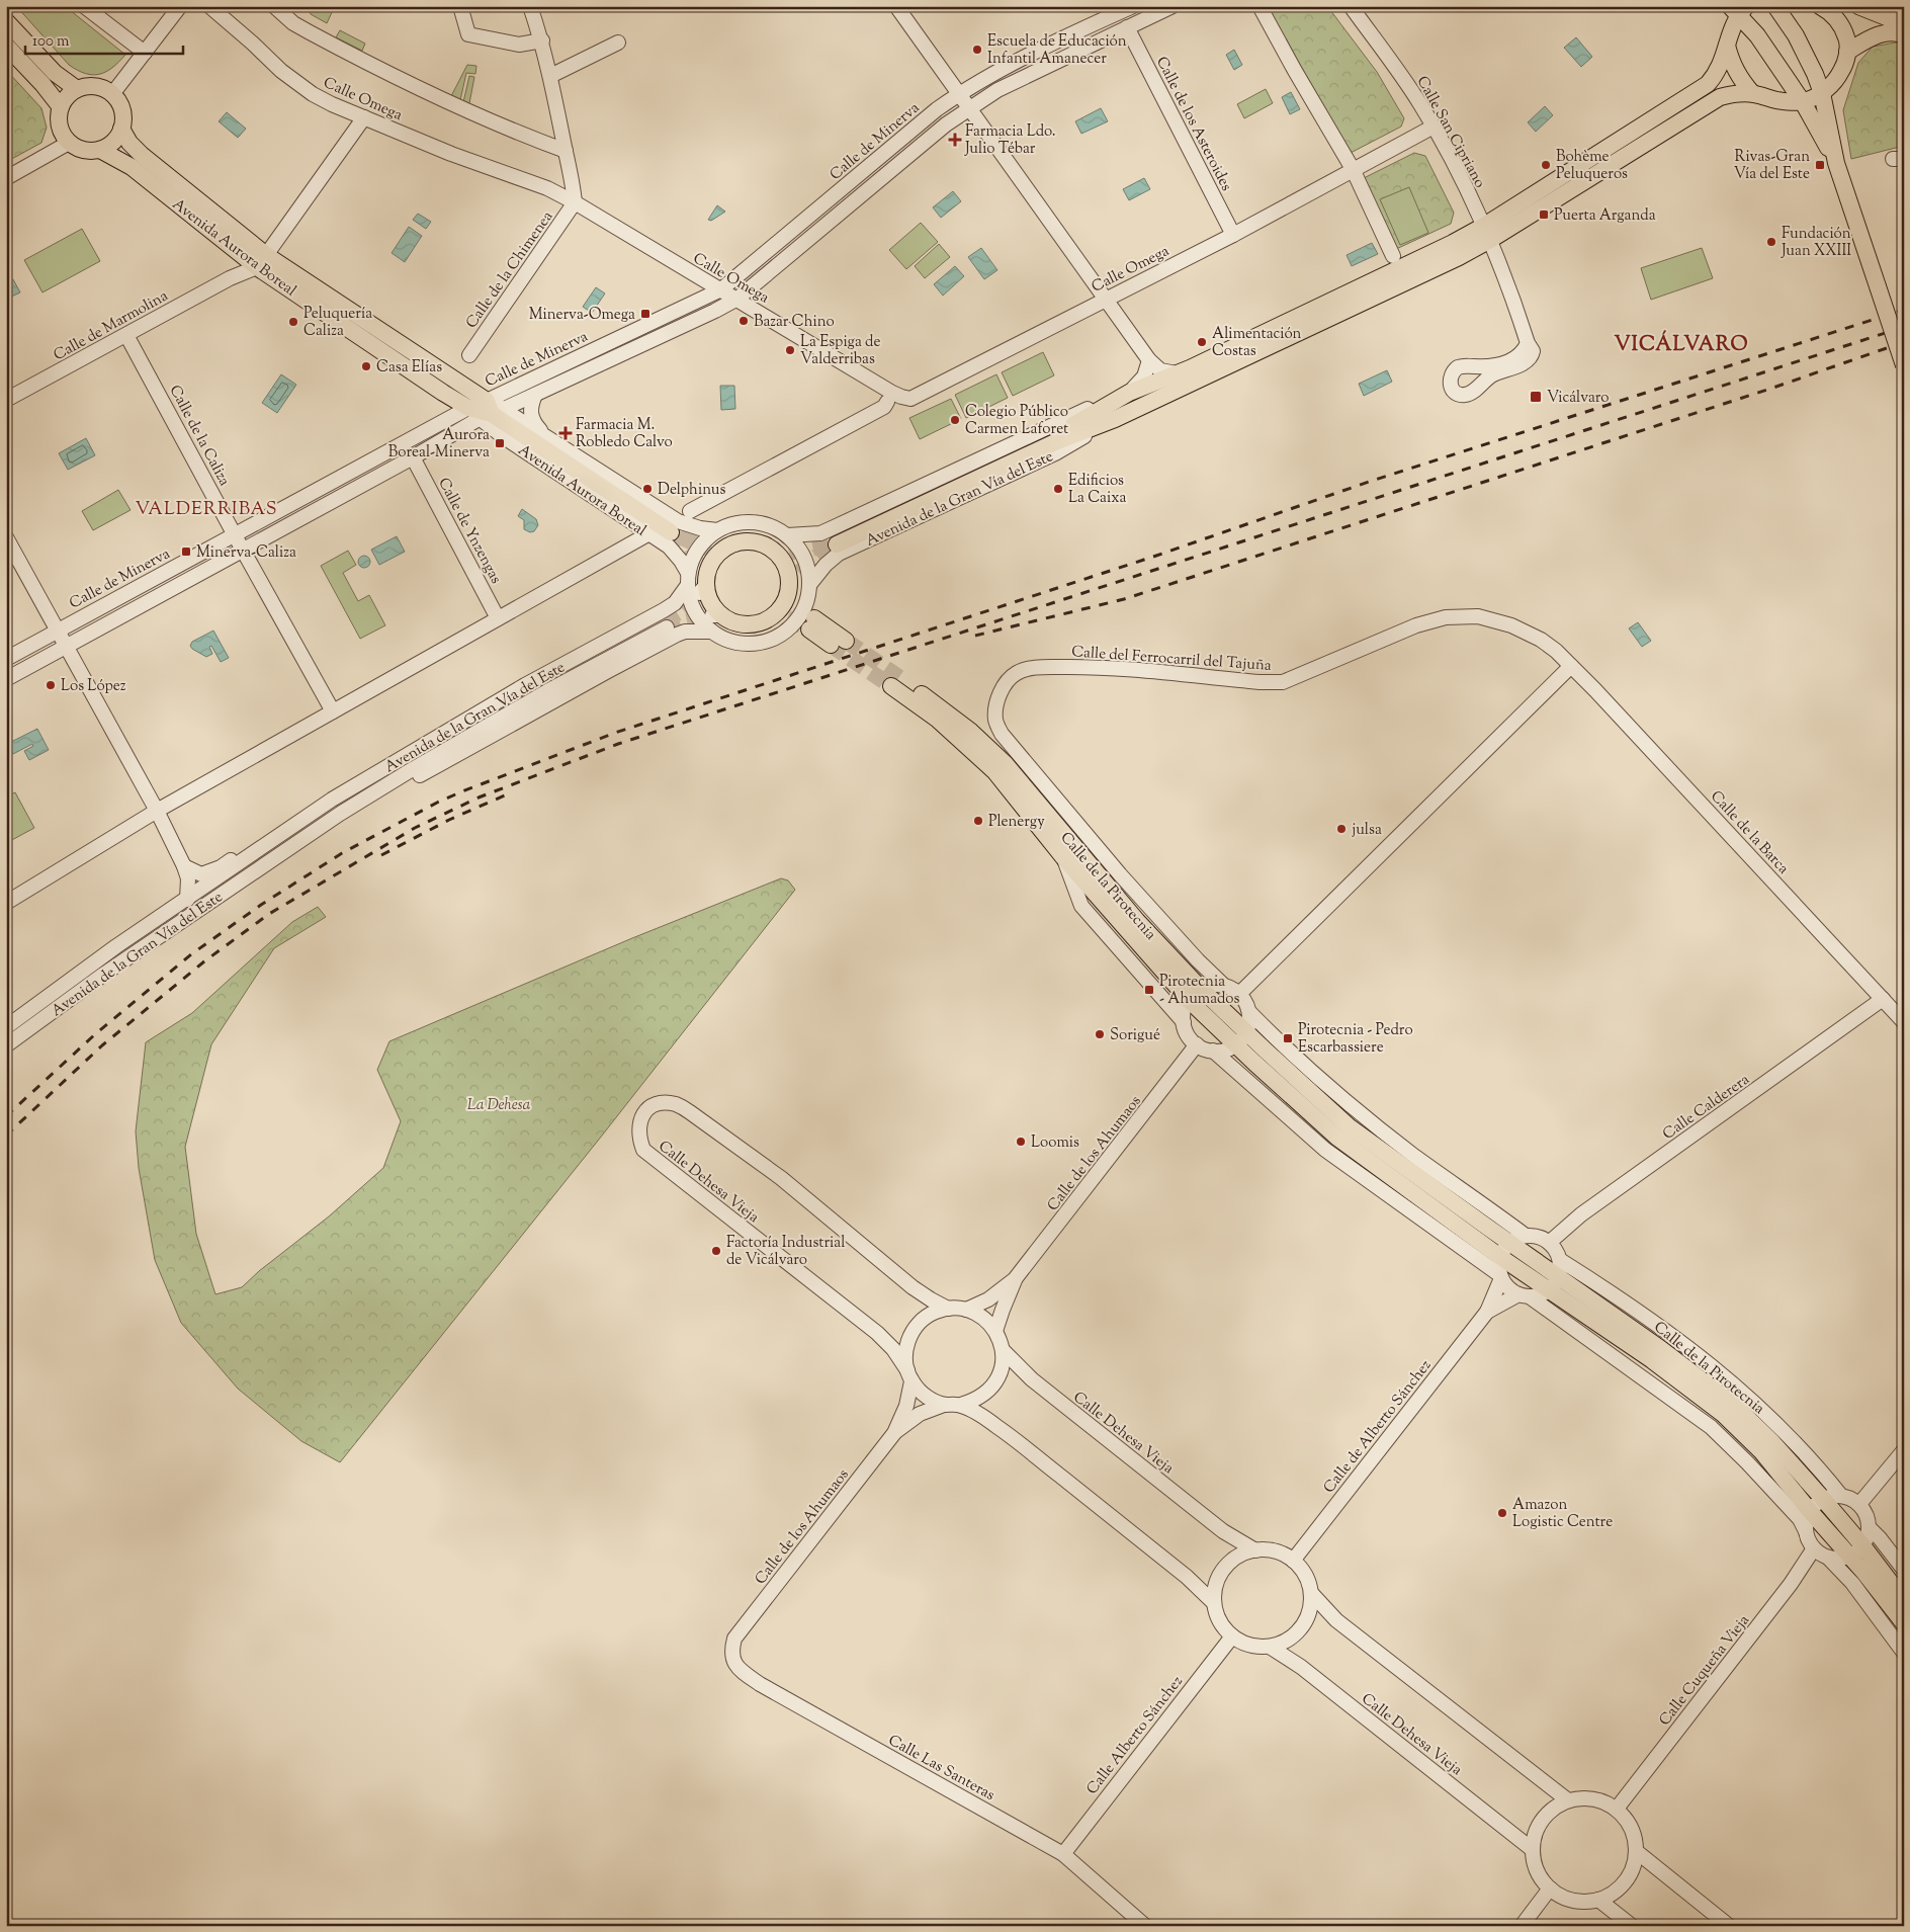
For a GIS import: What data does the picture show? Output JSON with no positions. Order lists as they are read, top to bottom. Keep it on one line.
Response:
{"streets":{"main road":["Avenida Aurora Boreal","Avenida de la Gran Vía del Este","Calle de la Pirotecnia"],"street":["Calle Omega","Calle de los Asteroides","Calle San Cipriano","Calle de Minerva","Calle de la Chimenea","Calle de Marmolina","Calle de la Caliza","Calle de Ynzengas","Calle del Ferrocarril del Tajuña","Calle de la Barca","Calle Calderera","Calle de los Ahumaos","Calle Dehesa Vieja","Calle de Alberto Sánchez","Calle Cuqueña Vieja","Calle Alberto Sánchez","Calle Las Santeras"]},"crossings":[["Calle Omega","Calle de los Asteroides"],["Calle Omega","Calle San Cipriano"],["Calle Omega","Calle de Minerva"],["Calle Omega","Calle de la Chimenea"],["Calle de los Asteroides","Calle de Minerva"],["Calle San Cipriano","Avenida de la Gran Vía del Este"],["Calle de Minerva","Avenida Aurora Boreal"],["Calle de Minerva","Calle de la Caliza"],["Calle de Minerva","Calle de Ynzengas"],["Avenida Aurora Boreal","Calle de Marmolina"],["Avenida Aurora Boreal","Avenida de la Gran Vía del Este"],["Calle de Marmolina","Calle de la Caliza"],["Calle del Ferrocarril del Tajuña","Calle de la Barca"],["Calle del Ferrocarril del Tajuña","Calle de la Pirotecnia"],["Calle de la Barca","Calle Calderera"],["Calle de la Pirotecnia","Calle Calderera"],["Calle de la Pirotecnia","Calle de los Ahumaos"],["Calle de los Ahumaos","Calle Dehesa Vieja"],["Calle de los Ahumaos","Calle Las Santeras"],["Calle Dehesa Vieja","Calle de Alberto Sánchez"],["Calle Dehesa Vieja","Calle Cuqueña Vieja"],["Calle Dehesa Vieja","Calle Alberto Sánchez"],["Calle de Alberto Sánchez","Calle Alberto Sánchez"],["Calle Alberto Sánchez","Calle Las Santeras"]],"districts":["VICÁLVARO","VALDERRIBAS"],"parks":["La Dehesa"],"places":{"other":["Escuela de Educación Infantil Amanecer","Bohème Peluqueros","Fundación Juan XXIII","Bazar Chino","Peluquería Caliza","Alimentación Costas","La Espiga de Valderribas","Casa Elías","Colegio Público Carmen Laforet","Delphinus","Edificios La Caixa","Los López","Plenergy","julsa","Sorigué","Loomis","Factoría Industrial de Vicálvaro","Amazon Logistic Centre"],"health":["Farmacia Ldo. Julio Tébar","Farmacia M. Robledo Calvo"],"transit":["Rivas-Gran Vía del Este","Puerta Arganda","Minerva-Omega","Vicálvaro","Aurora Boreal-Minerva","Minerva-Caliza","Pirotecnia - Ahumados","Pirotecnia - Pedro Escarbassiere"]},"scale_bar":"100 m"}
